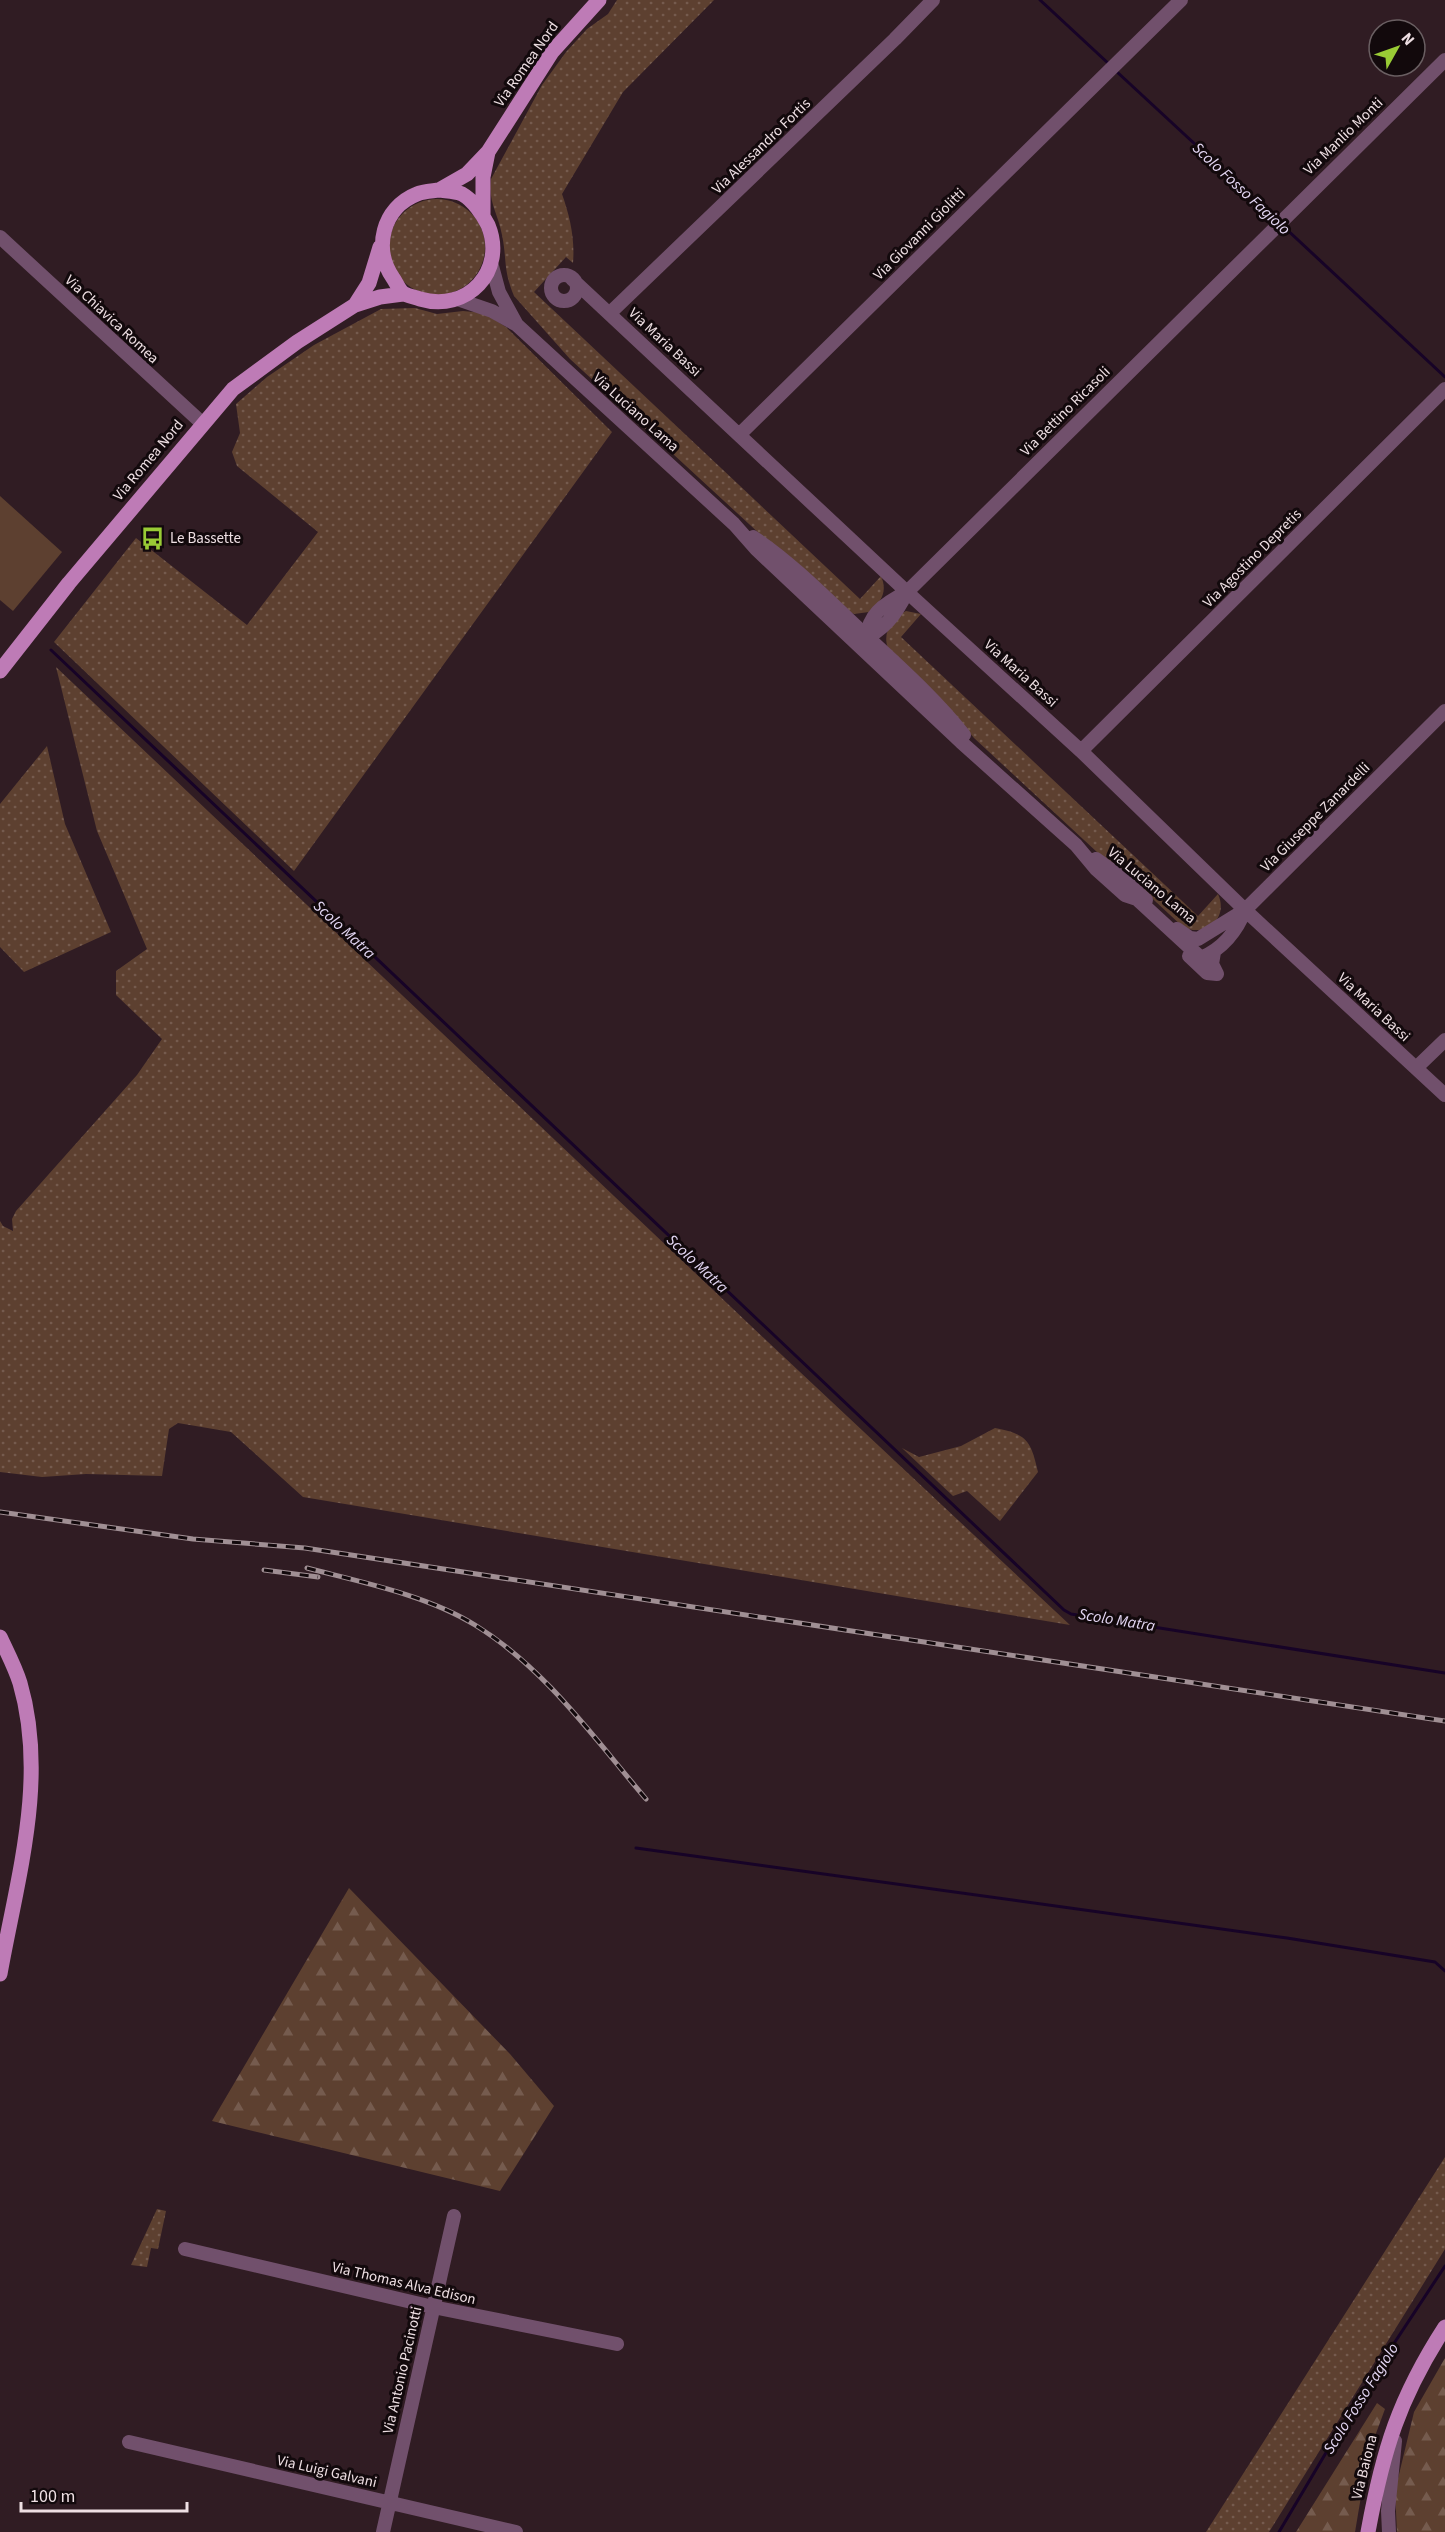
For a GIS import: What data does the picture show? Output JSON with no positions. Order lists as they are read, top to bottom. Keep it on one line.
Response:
{"streets":{"main road":["Via Romea Nord","Via Baiona"],"street":["Via Manlio Monti","Via Alessandro Fortis","Via Giovanni Giolitti","Via Chiavica Romea","Via Maria Bassi","Via Bettino Ricasoli","Via Luciano Lama","Via Agostino Depretis","Via Giuseppe Zanardelli","Via Thomas Alva Edison","Via Antonio Pacinotti","Via Luigi Galvani"]},"crossings":[["Via Romea Nord","Via Chiavica Romea"],["Via Romea Nord","Via Luciano Lama"],["Via Manlio Monti","Via Bettino Ricasoli"],["Via Alessandro Fortis","Via Maria Bassi"],["Via Giovanni Giolitti","Via Maria Bassi"],["Via Maria Bassi","Via Bettino Ricasoli"],["Via Maria Bassi","Via Luciano Lama"],["Via Maria Bassi","Via Agostino Depretis"],["Via Maria Bassi","Via Giuseppe Zanardelli"],["Via Bettino Ricasoli","Via Luciano Lama"],["Via Luciano Lama","Via Giuseppe Zanardelli"],["Via Thomas Alva Edison","Via Antonio Pacinotti"],["Via Antonio Pacinotti","Via Luigi Galvani"]],"water":["Scolo Fosso Fagiolo","Scolo Matra"],"places":{"bus stop":["Le Bassette"]},"scale_bar":"100 m","north":"top right"}
